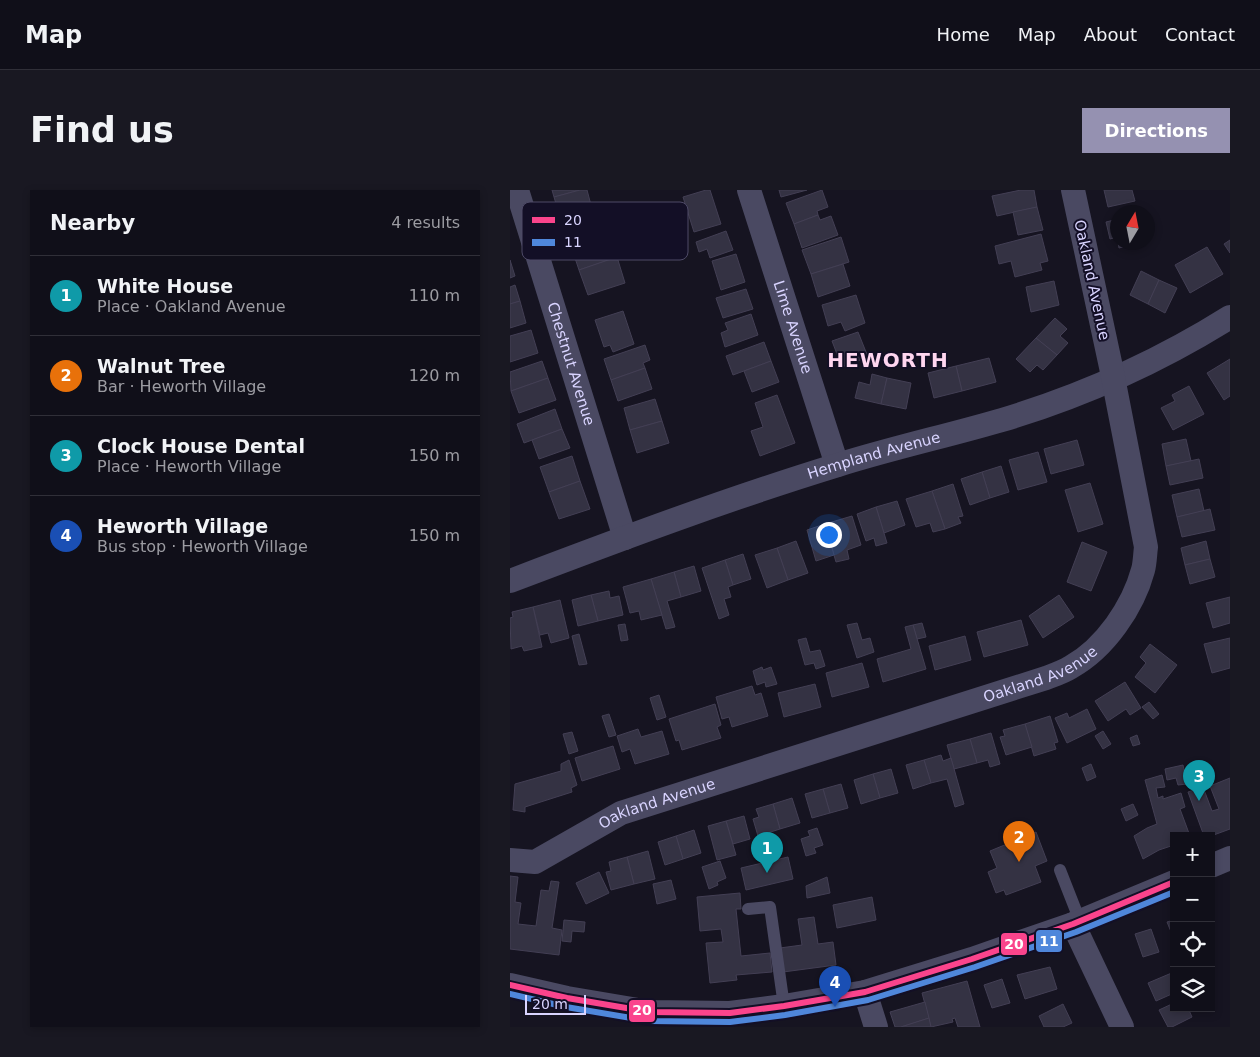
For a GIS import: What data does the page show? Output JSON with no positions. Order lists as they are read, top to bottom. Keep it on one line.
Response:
{"streets":{"street":["Oakland Avenue","Lime Avenue","Chestnut Avenue","Hempland Avenue"]},"crossings":[["Oakland Avenue","Hempland Avenue"],["Lime Avenue","Hempland Avenue"],["Chestnut Avenue","Hempland Avenue"]],"districts":["HEWORTH"],"lines":["transit line 20","transit line 11"],"legend":["20","11"],"scale_bar":"20 m","north":"top","page":{"header":"Map","nav":["Home","Map","About","Contact"],"buttons":"Directions","title":"Find us","heading":["Nearby","4 results"],"list":[{"mark":"1","name":"White House","note":"Place · Oakland Avenue","value":"110 m"},{"mark":"2","name":"Walnut Tree","note":"Bar · Heworth Village","value":"120 m"},{"mark":"3","name":"Clock House Dental","note":"Place · Heworth Village","value":"150 m"},{"mark":"4","name":"Heworth Village","note":"Bus stop · Heworth Village","value":"150 m"}],"pins":["3","2","1","4"],"map_buttons":["+","−"],"scale":"20 m"}}
